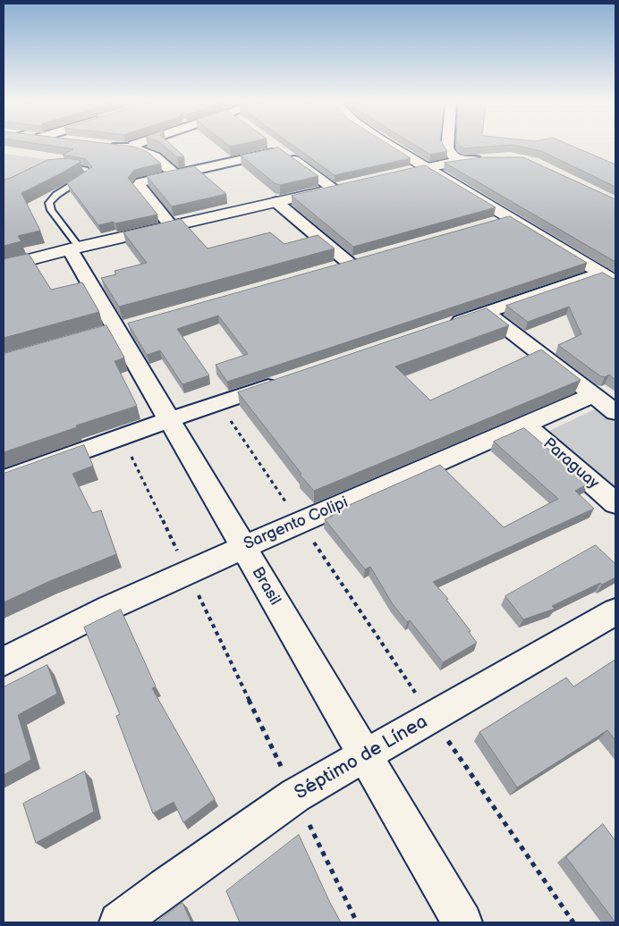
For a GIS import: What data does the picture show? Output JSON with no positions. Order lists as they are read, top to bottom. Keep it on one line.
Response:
{"streets":{"street":["Paraguay","Sargento Colipi","Brasil","Séptimo de Línea"]},"crossings":[["Paraguay","Sargento Colipi"],["Sargento Colipi","Brasil"],["Brasil","Séptimo de Línea"]]}
